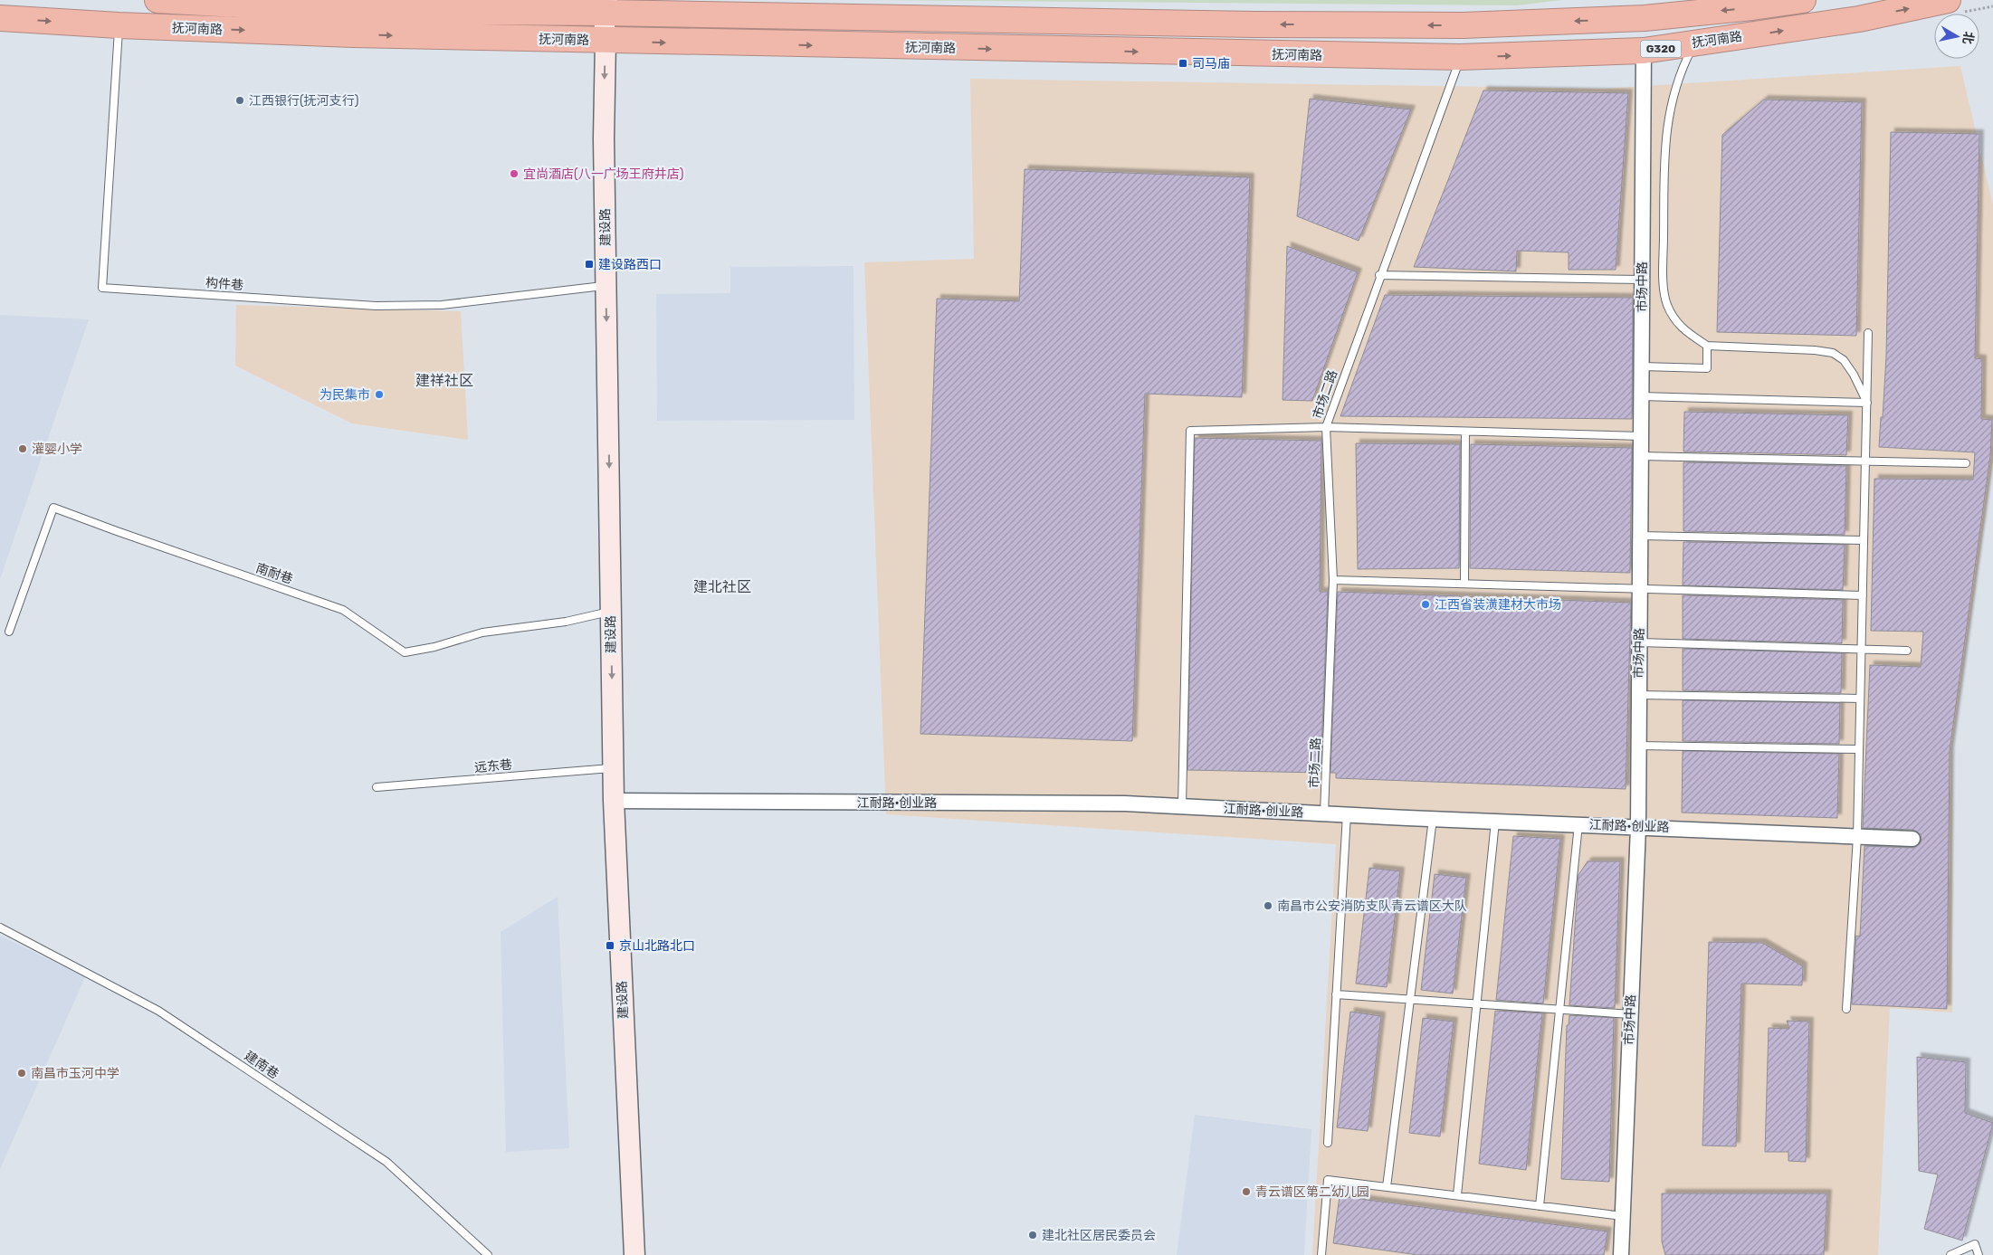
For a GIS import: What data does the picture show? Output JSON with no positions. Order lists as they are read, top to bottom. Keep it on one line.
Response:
{"streets":{"highway":["抚河南路","G320"],"main road":["建设路"],"street":["市场中路","江耐路·创业路"],"lane":["构件巷","市场二路","南耐巷","远东巷","建南巷"]},"crossings":[["抚河南路","建设路"],["抚河南路","构件巷"],["抚河南路","市场中路"],["抚河南路","市场二路"],["建设路","构件巷"],["建设路","南耐巷"],["建设路","远东巷"],["建设路","江耐路·创业路"],["市场中路","江耐路·创业路"],["市场二路","江耐路·创业路"]],"one_way":["建设路"],"districts":["建祥社区","建北社区"],"places":{"transit":["司马庙","建设路西口","京山北路北口"],"other":["江西银行(抚河支行)","宜尚酒店(八一广场王府井店)","为民集市","灌婴小学","江西省装潢建材大市场","南昌市公安消防支队青云谱区大队","南昌市玉河中学","青云谱区第二幼儿园","建北社区居民委员会"]},"north":"right"}
